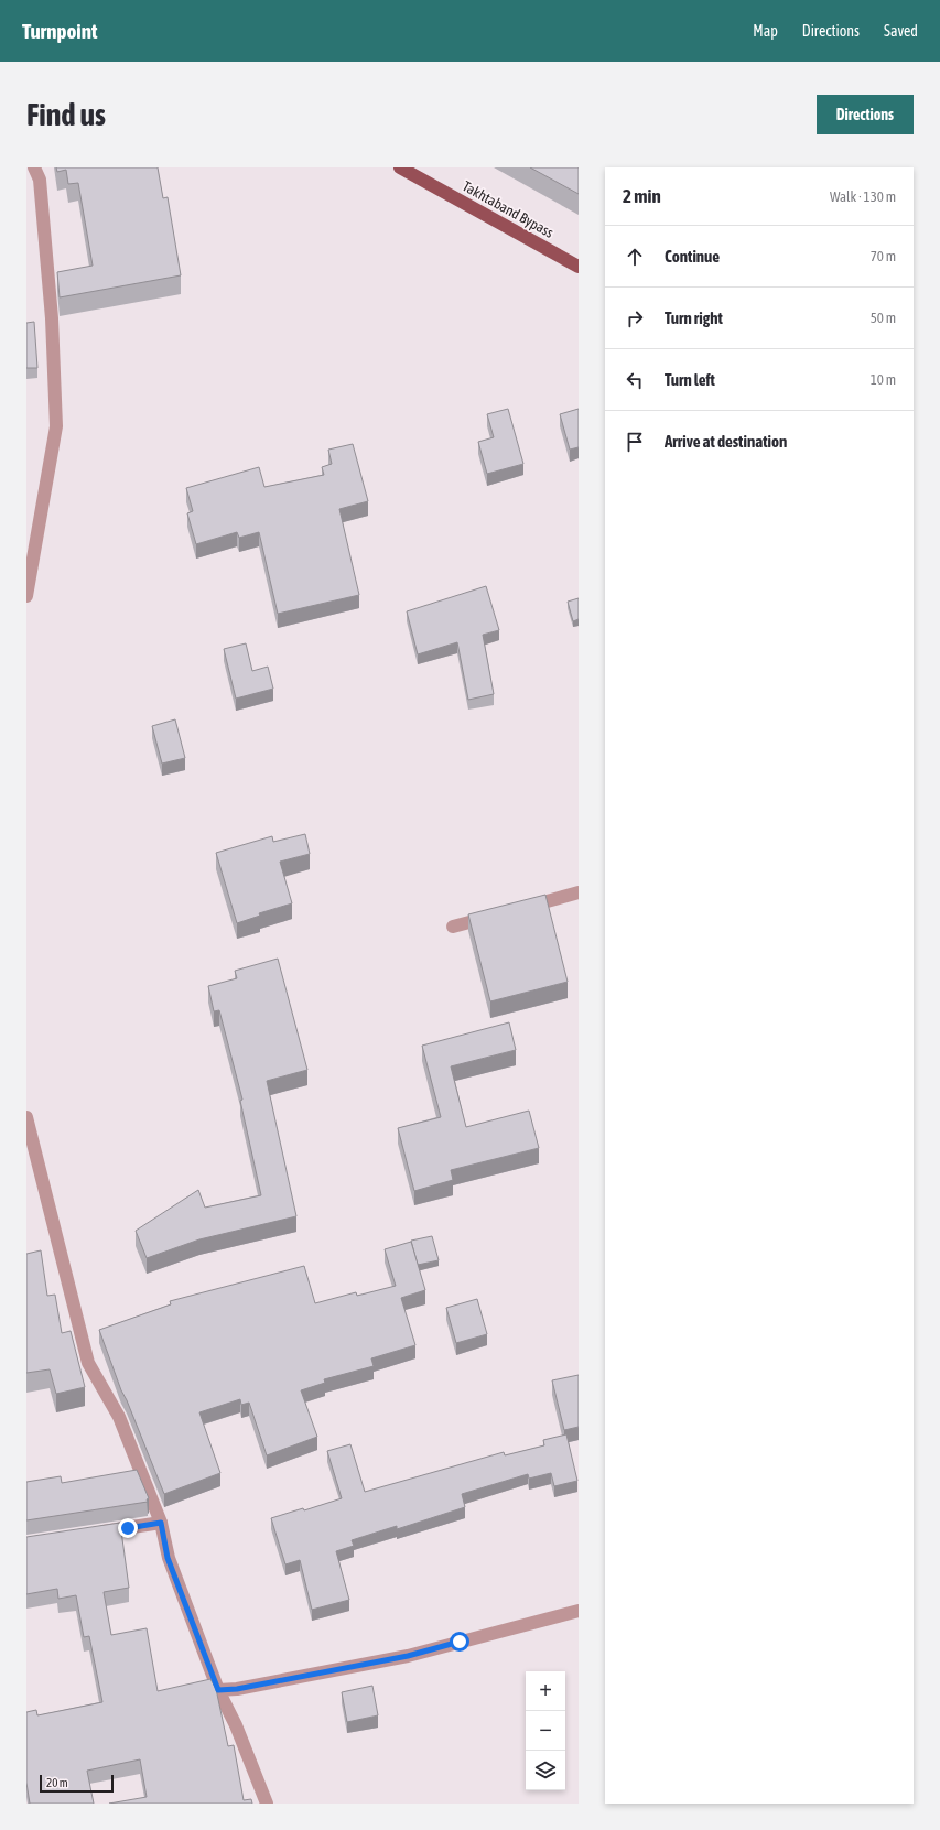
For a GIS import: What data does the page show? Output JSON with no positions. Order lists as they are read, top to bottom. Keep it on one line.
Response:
{"streets":{"main road":["Takhtaband Bypass"]},"scale_bar":"20 m","page":{"header":"Turnpoint","nav":["Map","Directions","Saved"],"buttons":"Directions","title":"Find us","heading":["2 min","Walk · 130 m"],"list":[["Continue","70 m"],["Turn right","50 m"],["Turn left","10 m"],"Arrive at destination"],"map_buttons":["+","−"],"scale":"20 m"}}
